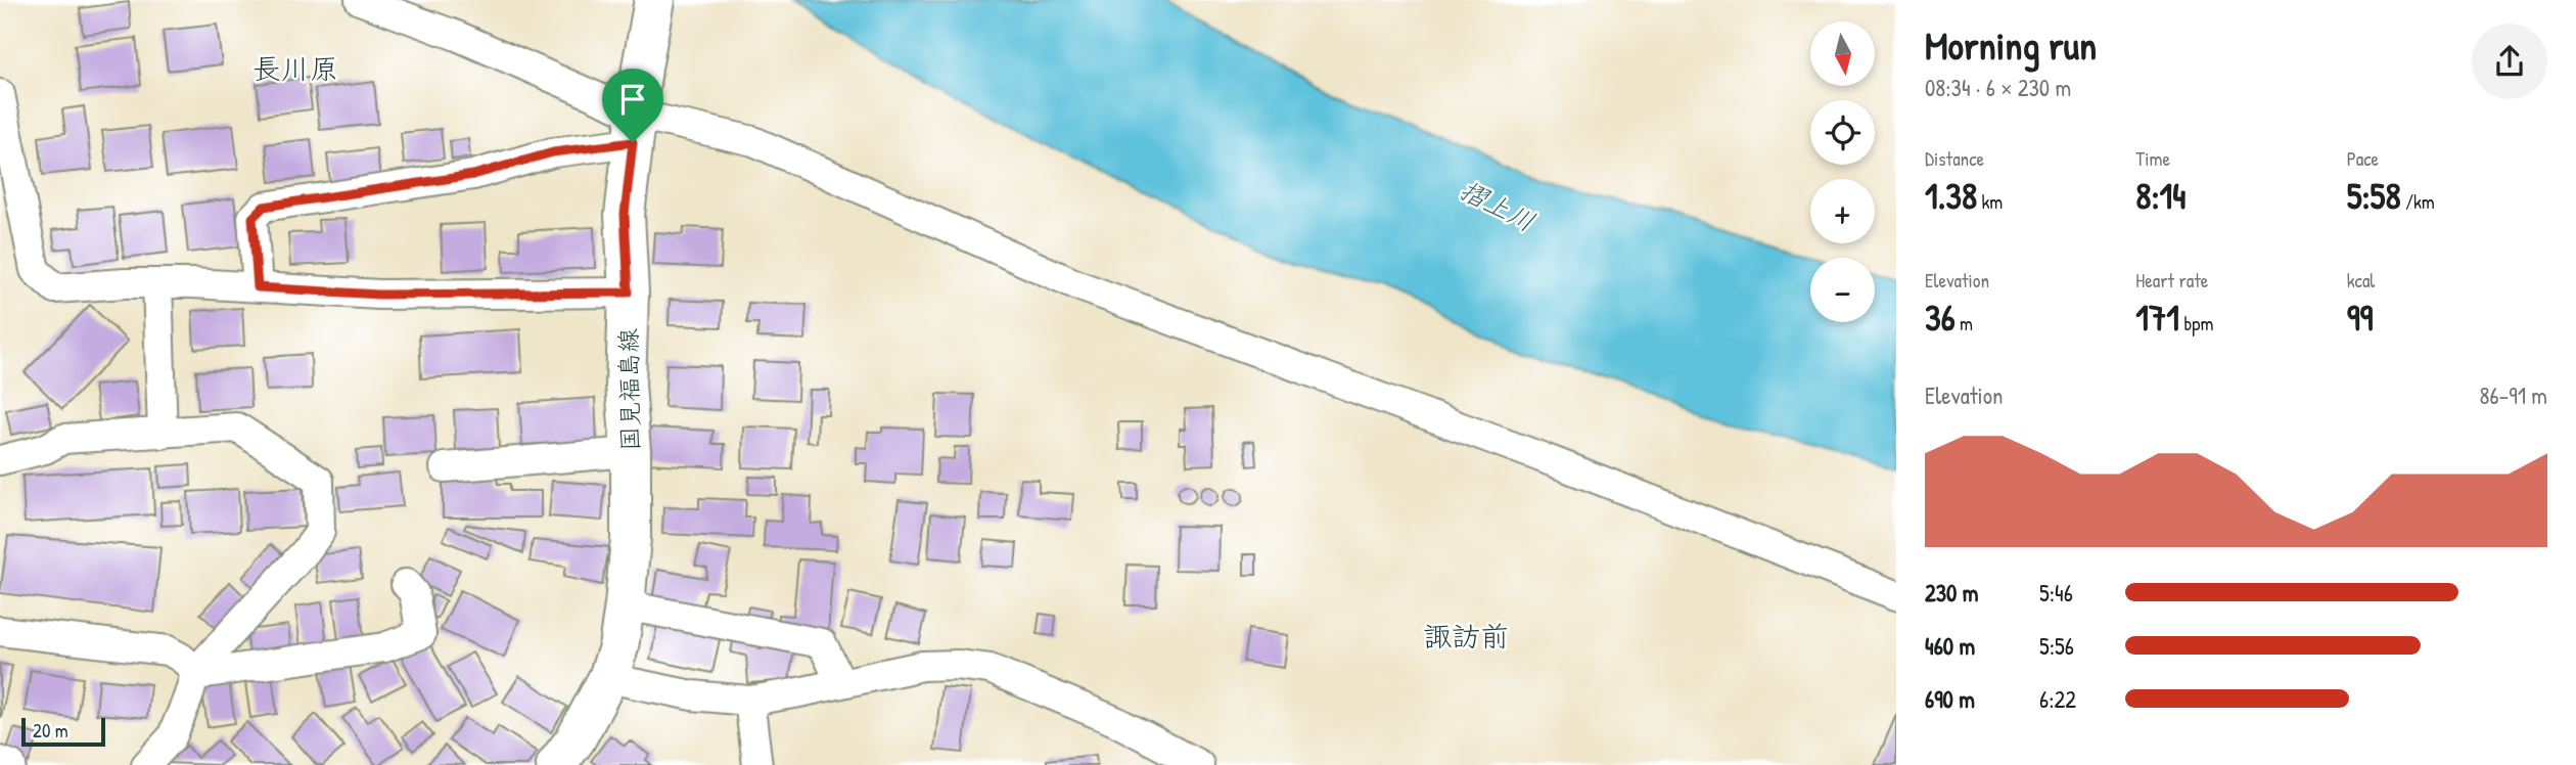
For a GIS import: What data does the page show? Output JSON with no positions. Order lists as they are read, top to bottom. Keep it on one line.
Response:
{"streets":{"main road":["国見福島線"]},"districts":["長川原","諏訪前"],"water":["摺上川"],"scale_bar":"20 m","north":"bottom","page":{"heading":["Morning run","08:34 · 6 × 230 m"],"map_buttons":["+","−"],"stats":[["Distance","1.38 km"],["Time","8:14"],["Pace","5:58 /km"],["Elevation","36 m"],["Heart rate","171 bpm"],["kcal","99"]],"chart":["Elevation","86–91 m"],"list":[{"name":"230 m","note":"5:46"},{"name":"460 m","note":"5:56"},{"name":"690 m","note":"6:22"}],"scale":"20 m"}}
